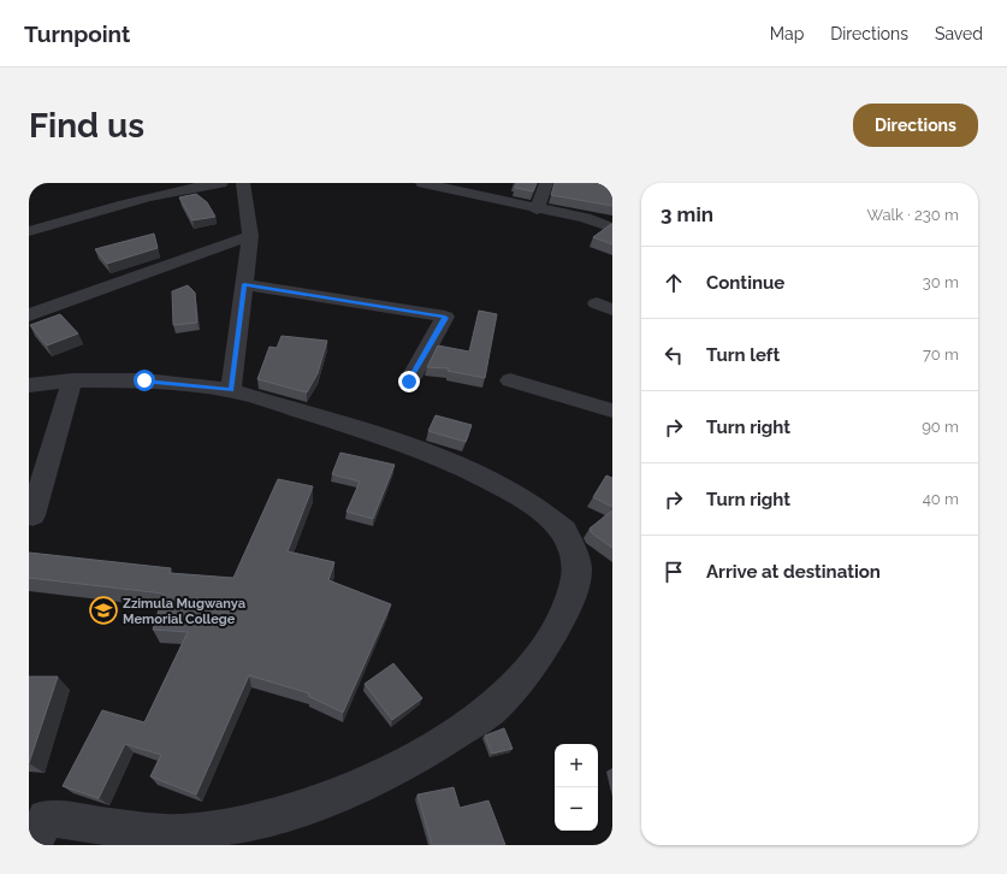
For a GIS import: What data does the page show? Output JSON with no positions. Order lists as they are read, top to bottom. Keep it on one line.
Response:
{"places":{"school or university":["Zzimula Mugwanya Memorial College"]},"page":{"header":"Turnpoint","nav":["Map","Directions","Saved"],"buttons":"Directions","title":"Find us","heading":["3 min","Walk · 230 m"],"list":[["Continue","30 m"],["Turn left","70 m"],["Turn right","90 m"],["Turn right","40 m"],"Arrive at destination"],"map_buttons":["+","−"]}}
